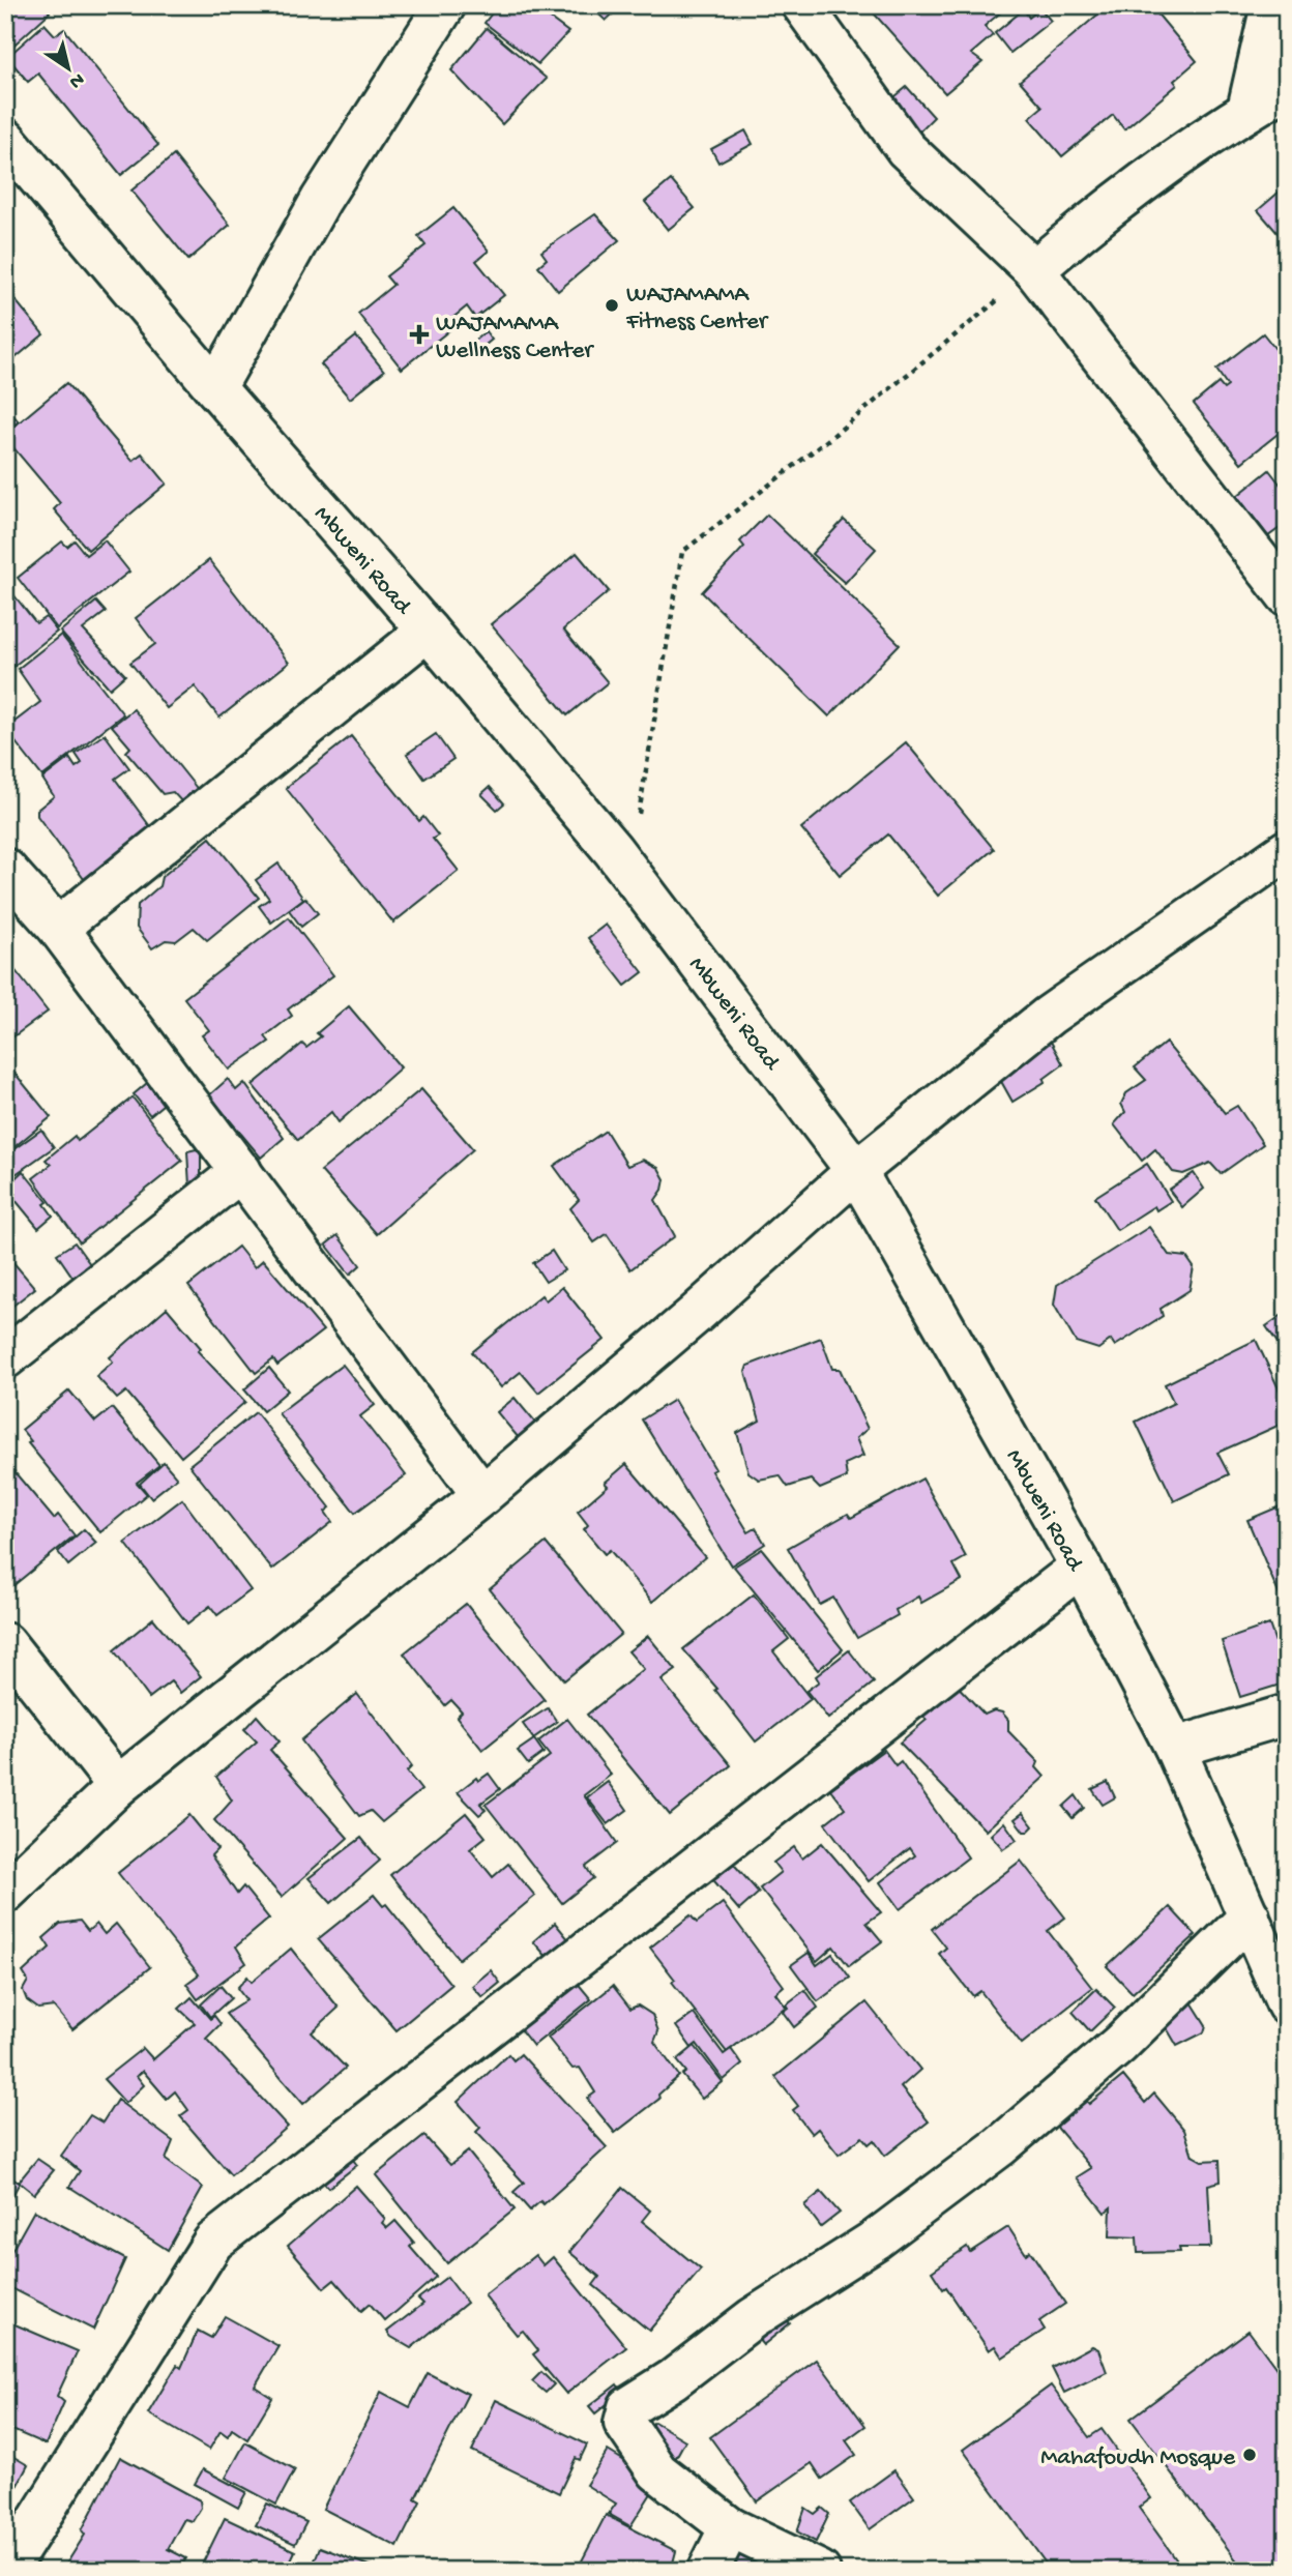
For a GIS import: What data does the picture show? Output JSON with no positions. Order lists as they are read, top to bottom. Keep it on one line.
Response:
{"streets":{"street":["Mbweni Road"]},"places":{"other":["WAJAMAMA Fitness Center","Mahafoudh Mosque"],"health":["WAJAMAMA Wellness Center"]},"north":"bottom right"}
